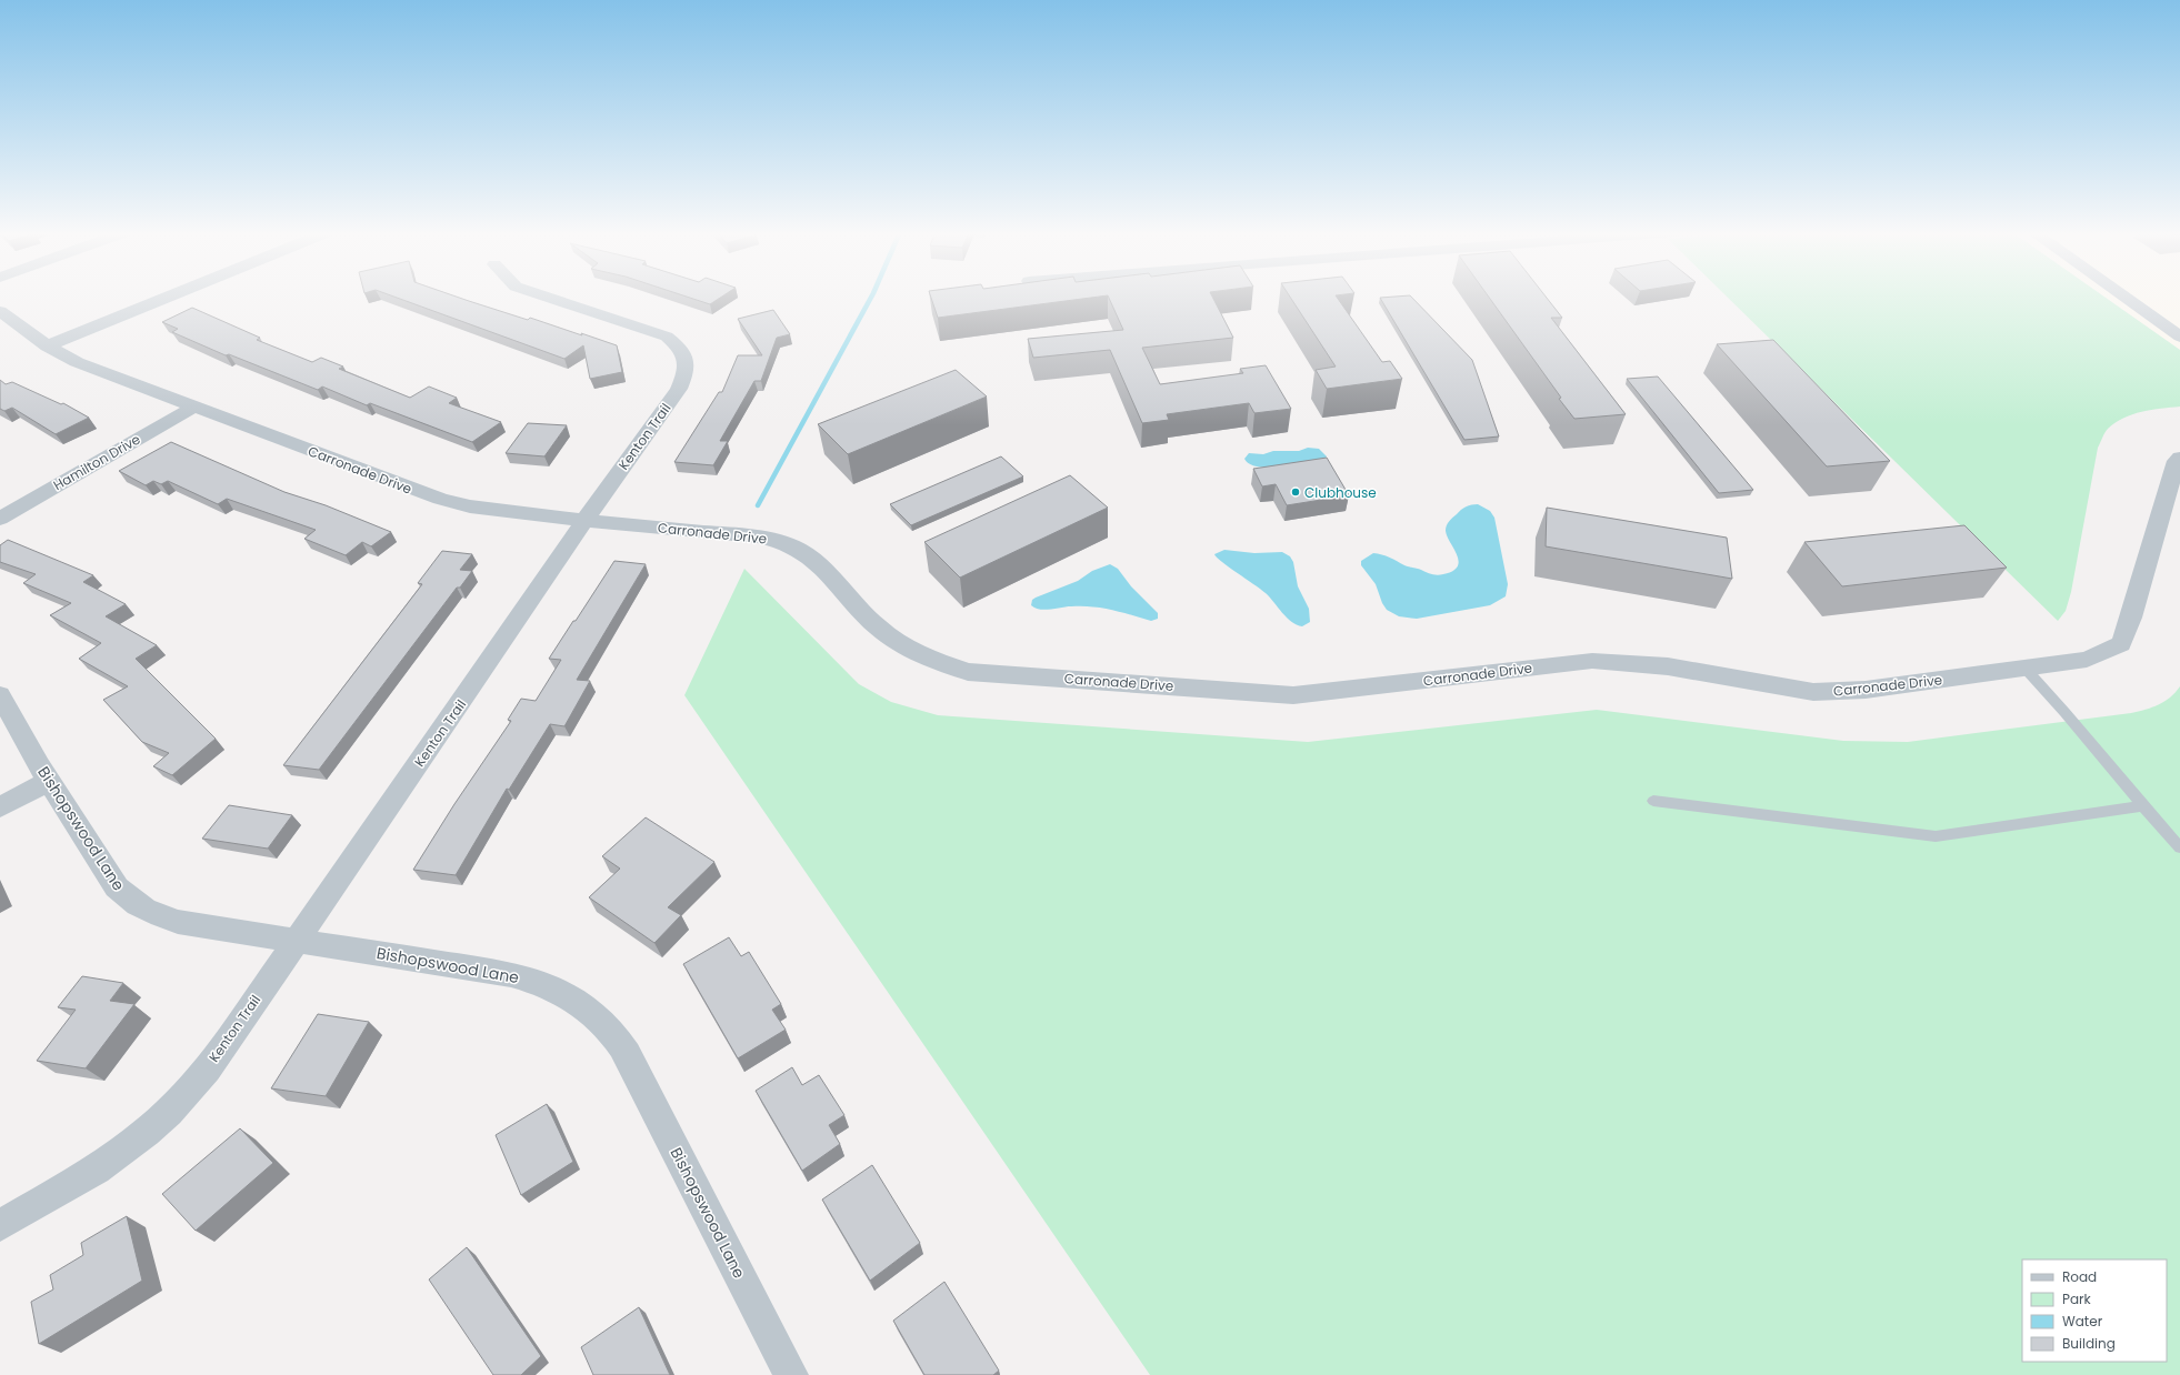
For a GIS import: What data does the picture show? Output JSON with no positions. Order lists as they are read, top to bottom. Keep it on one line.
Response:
{"streets":{"street":["Kenton Trail","Hamilton Drive","Carronade Drive","Bishopswood Lane"]},"crossings":[["Kenton Trail","Carronade Drive"],["Kenton Trail","Bishopswood Lane"],["Hamilton Drive","Carronade Drive"]],"places":["Clubhouse"],"legend":["Road","Park","Water","Building"]}
